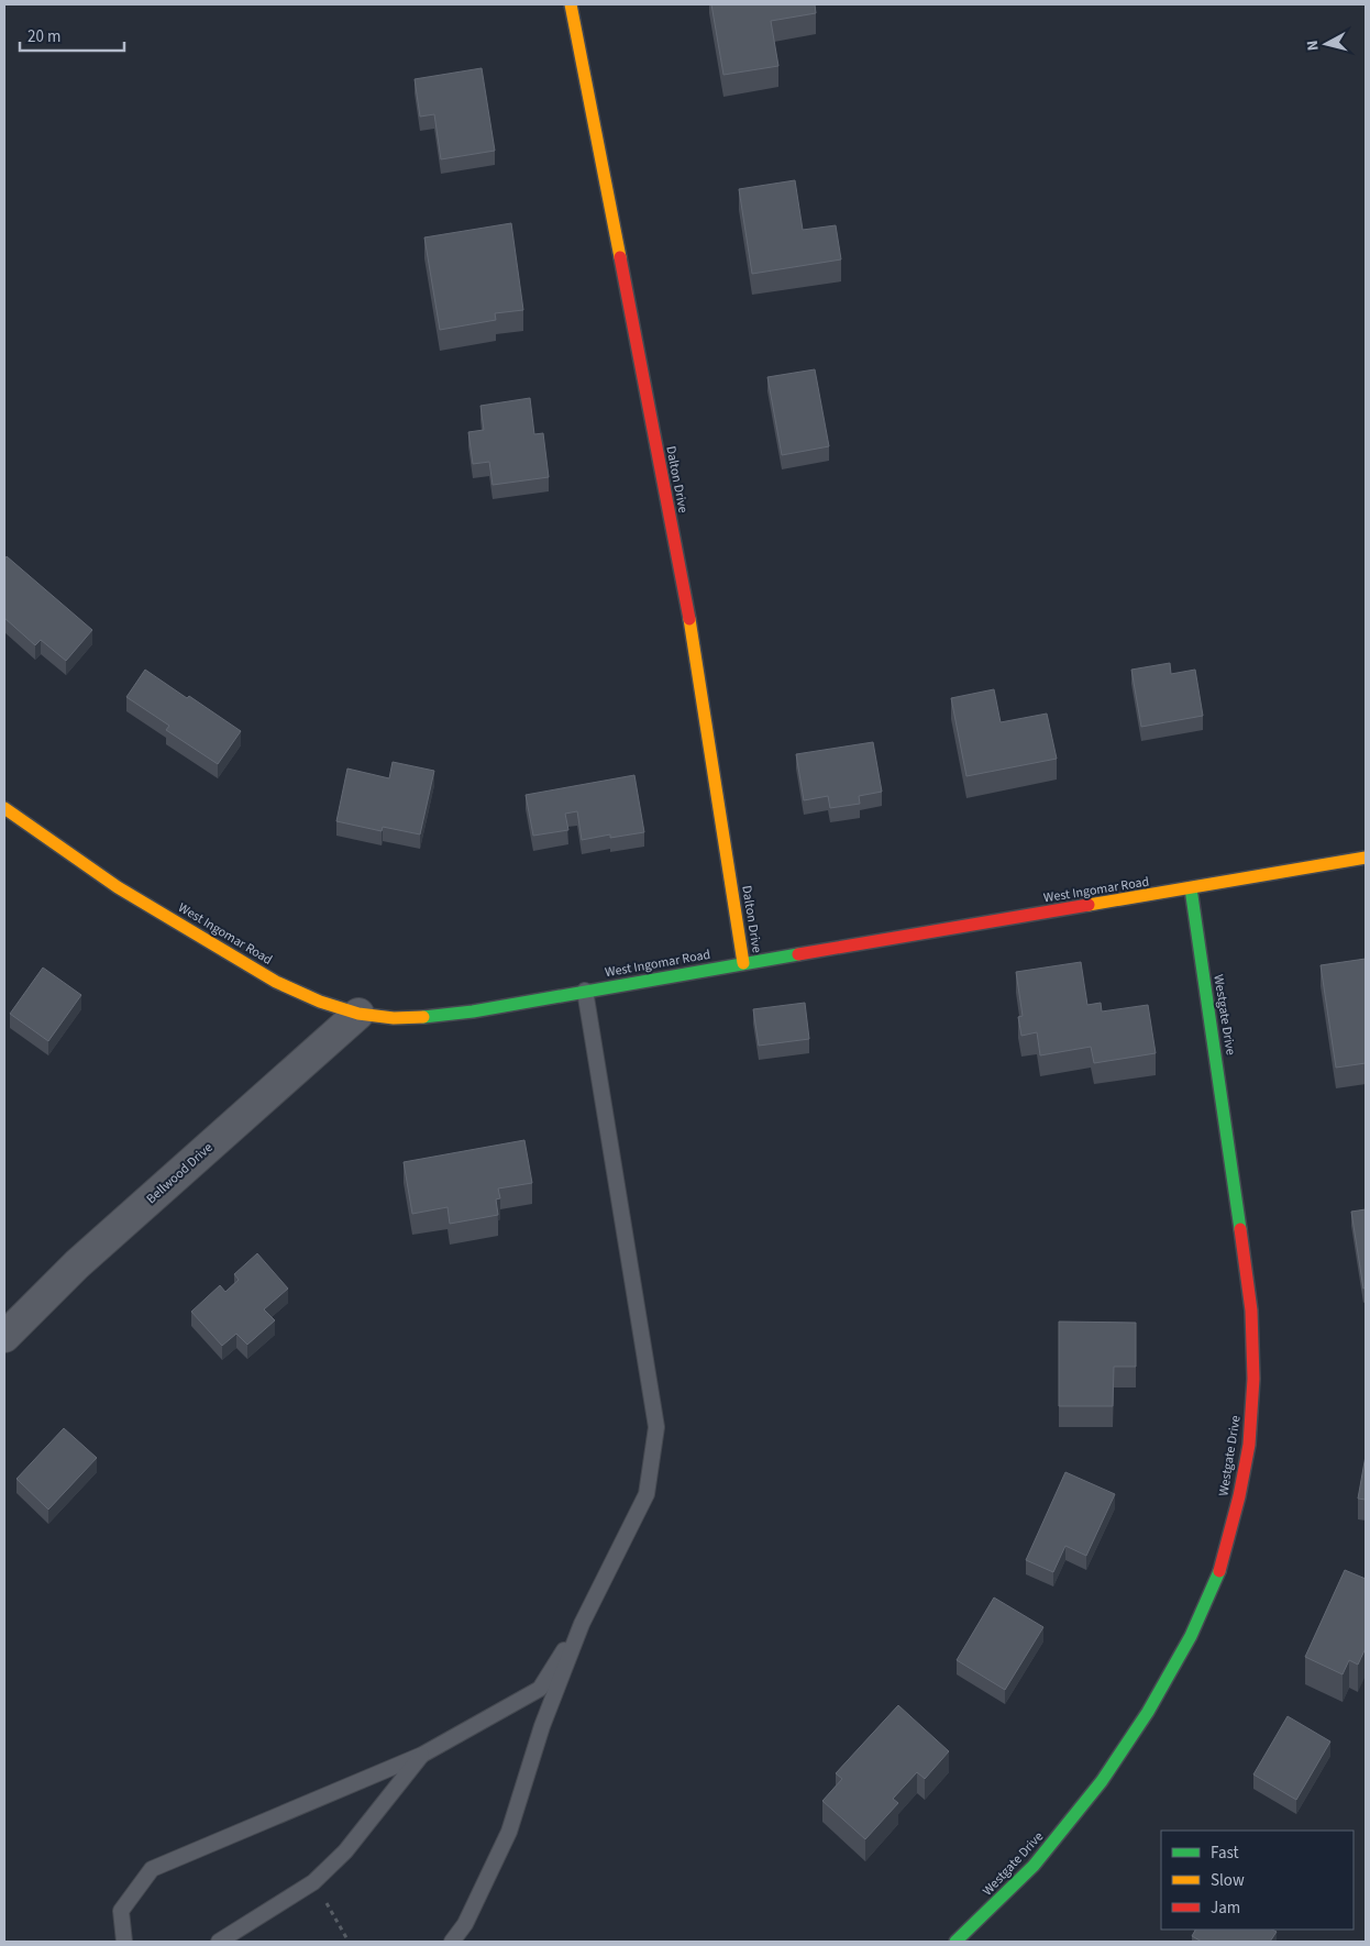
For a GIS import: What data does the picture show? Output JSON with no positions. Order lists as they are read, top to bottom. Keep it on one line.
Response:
{"streets":{"street":["Dalton Drive","West Ingomar Road","Westgate Drive","Bellwood Drive"]},"crossings":[["Dalton Drive","West Ingomar Road"],["West Ingomar Road","Westgate Drive"],["West Ingomar Road","Bellwood Drive"]],"legend":["Fast","Slow","Jam"],"scale_bar":"20 m","north":"left"}
